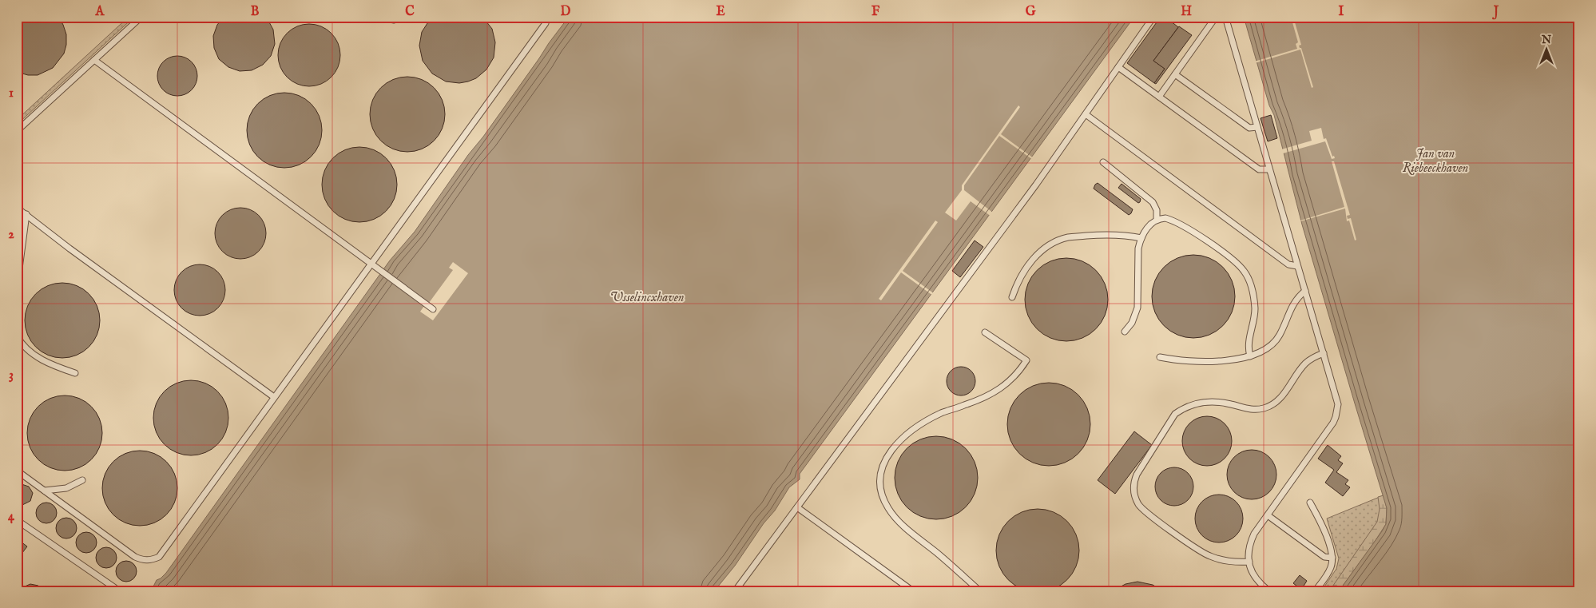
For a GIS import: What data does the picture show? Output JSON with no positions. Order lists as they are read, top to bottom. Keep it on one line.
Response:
{"water":["Jan van Riebeeckhaven","Usselincxhaven"],"north":"top","grid":{"columns":["A","B","C","D","E","F","G","H","I","J"],"rows":["1","2","3","4"]}}
